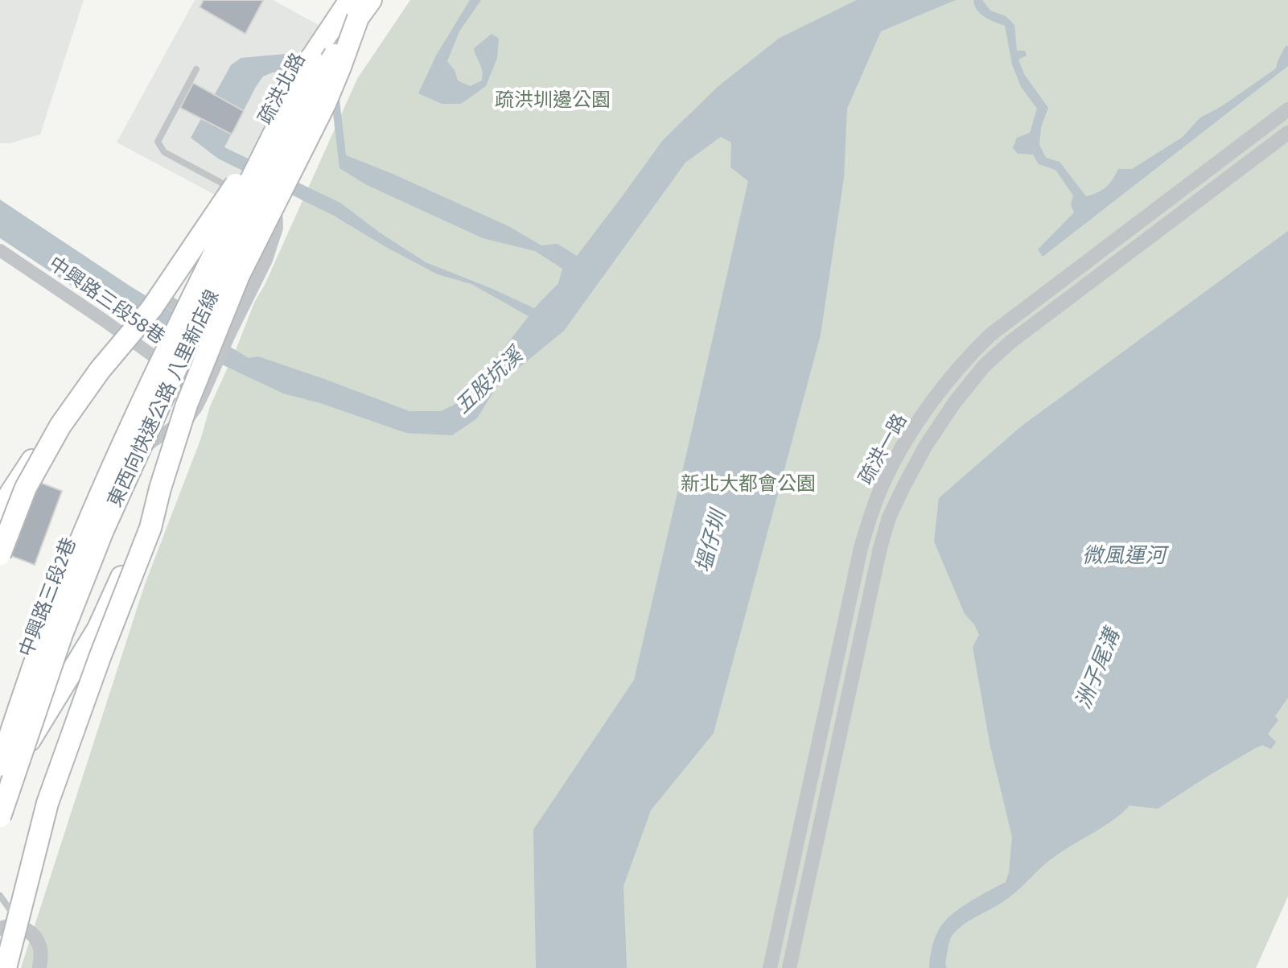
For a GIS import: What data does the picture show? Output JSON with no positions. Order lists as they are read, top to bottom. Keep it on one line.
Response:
{"streets":{"highway":["東西向快速公路 八里新店線"],"street":["疏洪北路","中興路三段58巷","疏洪一路","中興路三段2巷"]},"crossings":[["疏洪北路","東西向快速公路 八里新店線"],["中興路三段58巷","中興路三段2巷"]],"water":["五股坑溪","塭仔圳","微風運河","洲子尾溝"],"parks":["疏洪圳邊公園","新北大都會公園"]}
